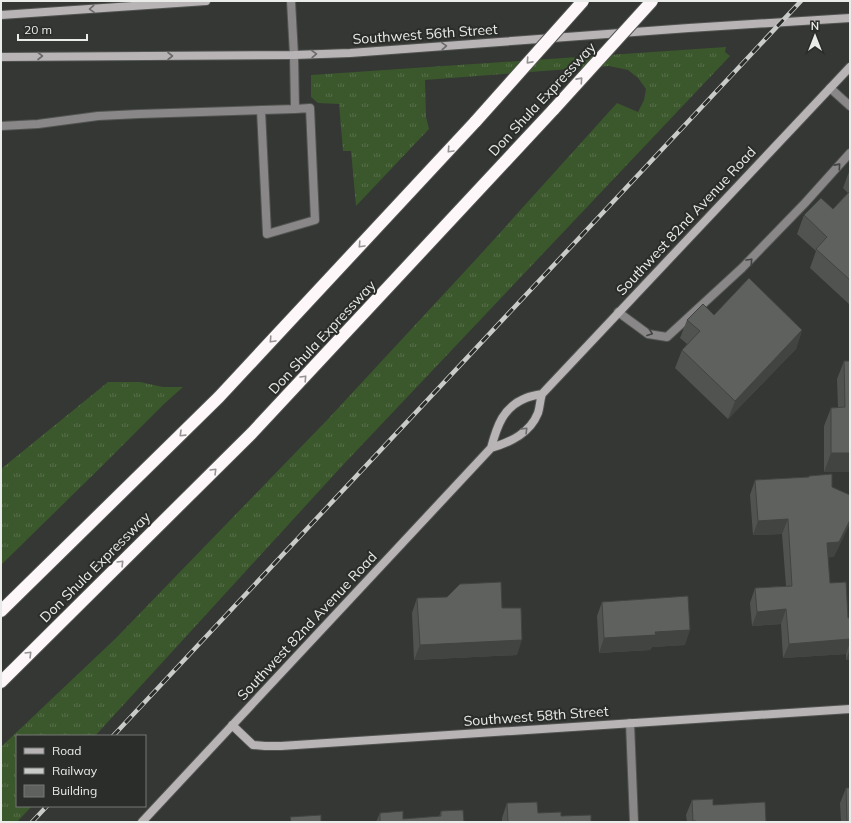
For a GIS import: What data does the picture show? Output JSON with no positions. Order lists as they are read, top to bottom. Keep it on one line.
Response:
{"streets":{"highway":["Don Shula Expressway"],"street":["Southwest 56th Street","Southwest 82nd Avenue Road","Southwest 58th Street"]},"crossings":[["Southwest 82nd Avenue Road","Southwest 58th Street"]],"legend":["Road","Railway","Building"],"scale_bar":"20 m","north":"top"}
